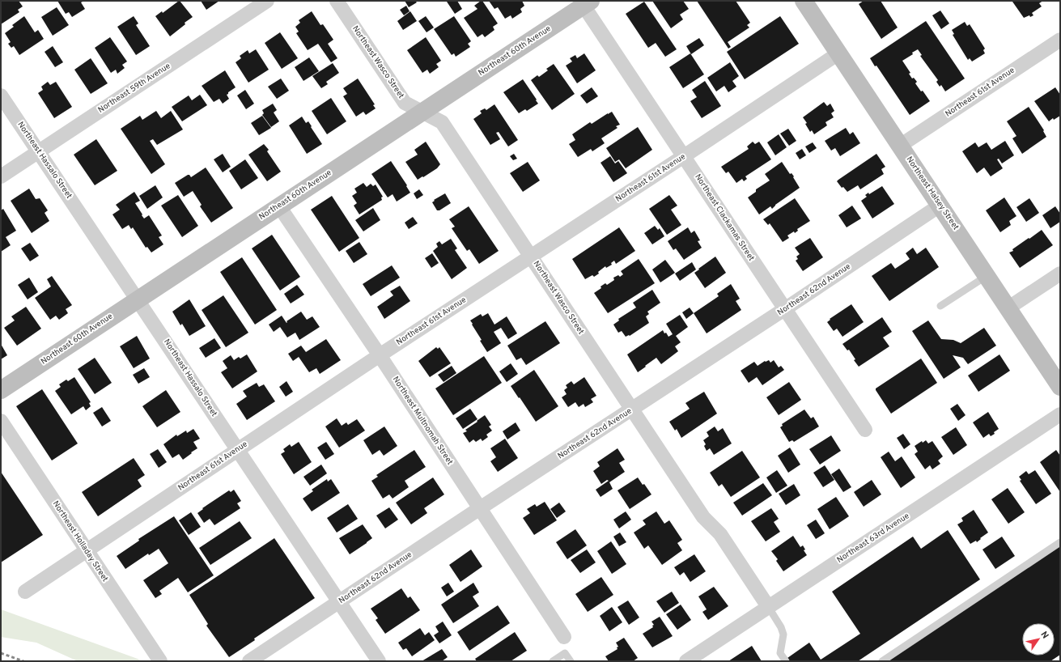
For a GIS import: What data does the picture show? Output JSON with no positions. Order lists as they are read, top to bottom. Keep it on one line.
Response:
{"streets":{"main road":["Northeast 60th Avenue","Northeast Halsey Street"],"street":["Northeast Wasco Street","Northeast 59th Avenue","Northeast 61st Avenue","Northeast Hassalo Street","Northeast Clackamas Street","Northeast 62nd Avenue","Northeast Multnomah Street","Northeast 63rd Avenue","Northeast Holladay Street"]},"crossings":[["Northeast 60th Avenue","Northeast Wasco Street"],["Northeast 60th Avenue","Northeast Hassalo Street"],["Northeast 60th Avenue","Northeast Clackamas Street"],["Northeast 60th Avenue","Northeast Multnomah Street"],["Northeast Wasco Street","Northeast 61st Avenue"],["Northeast Wasco Street","Northeast 62nd Avenue"],["Northeast Wasco Street","Northeast 63rd Avenue"],["Northeast 59th Avenue","Northeast Hassalo Street"],["Northeast 61st Avenue","Northeast Hassalo Street"],["Northeast 61st Avenue","Northeast Halsey Street"],["Northeast 61st Avenue","Northeast Clackamas Street"],["Northeast 61st Avenue","Northeast Multnomah Street"],["Northeast 61st Avenue","Northeast Holladay Street"],["Northeast Hassalo Street","Northeast 62nd Avenue"],["Northeast Halsey Street","Northeast 62nd Avenue"],["Northeast Clackamas Street","Northeast 62nd Avenue"],["Northeast 62nd Avenue","Northeast Multnomah Street"]],"north":"top right"}
